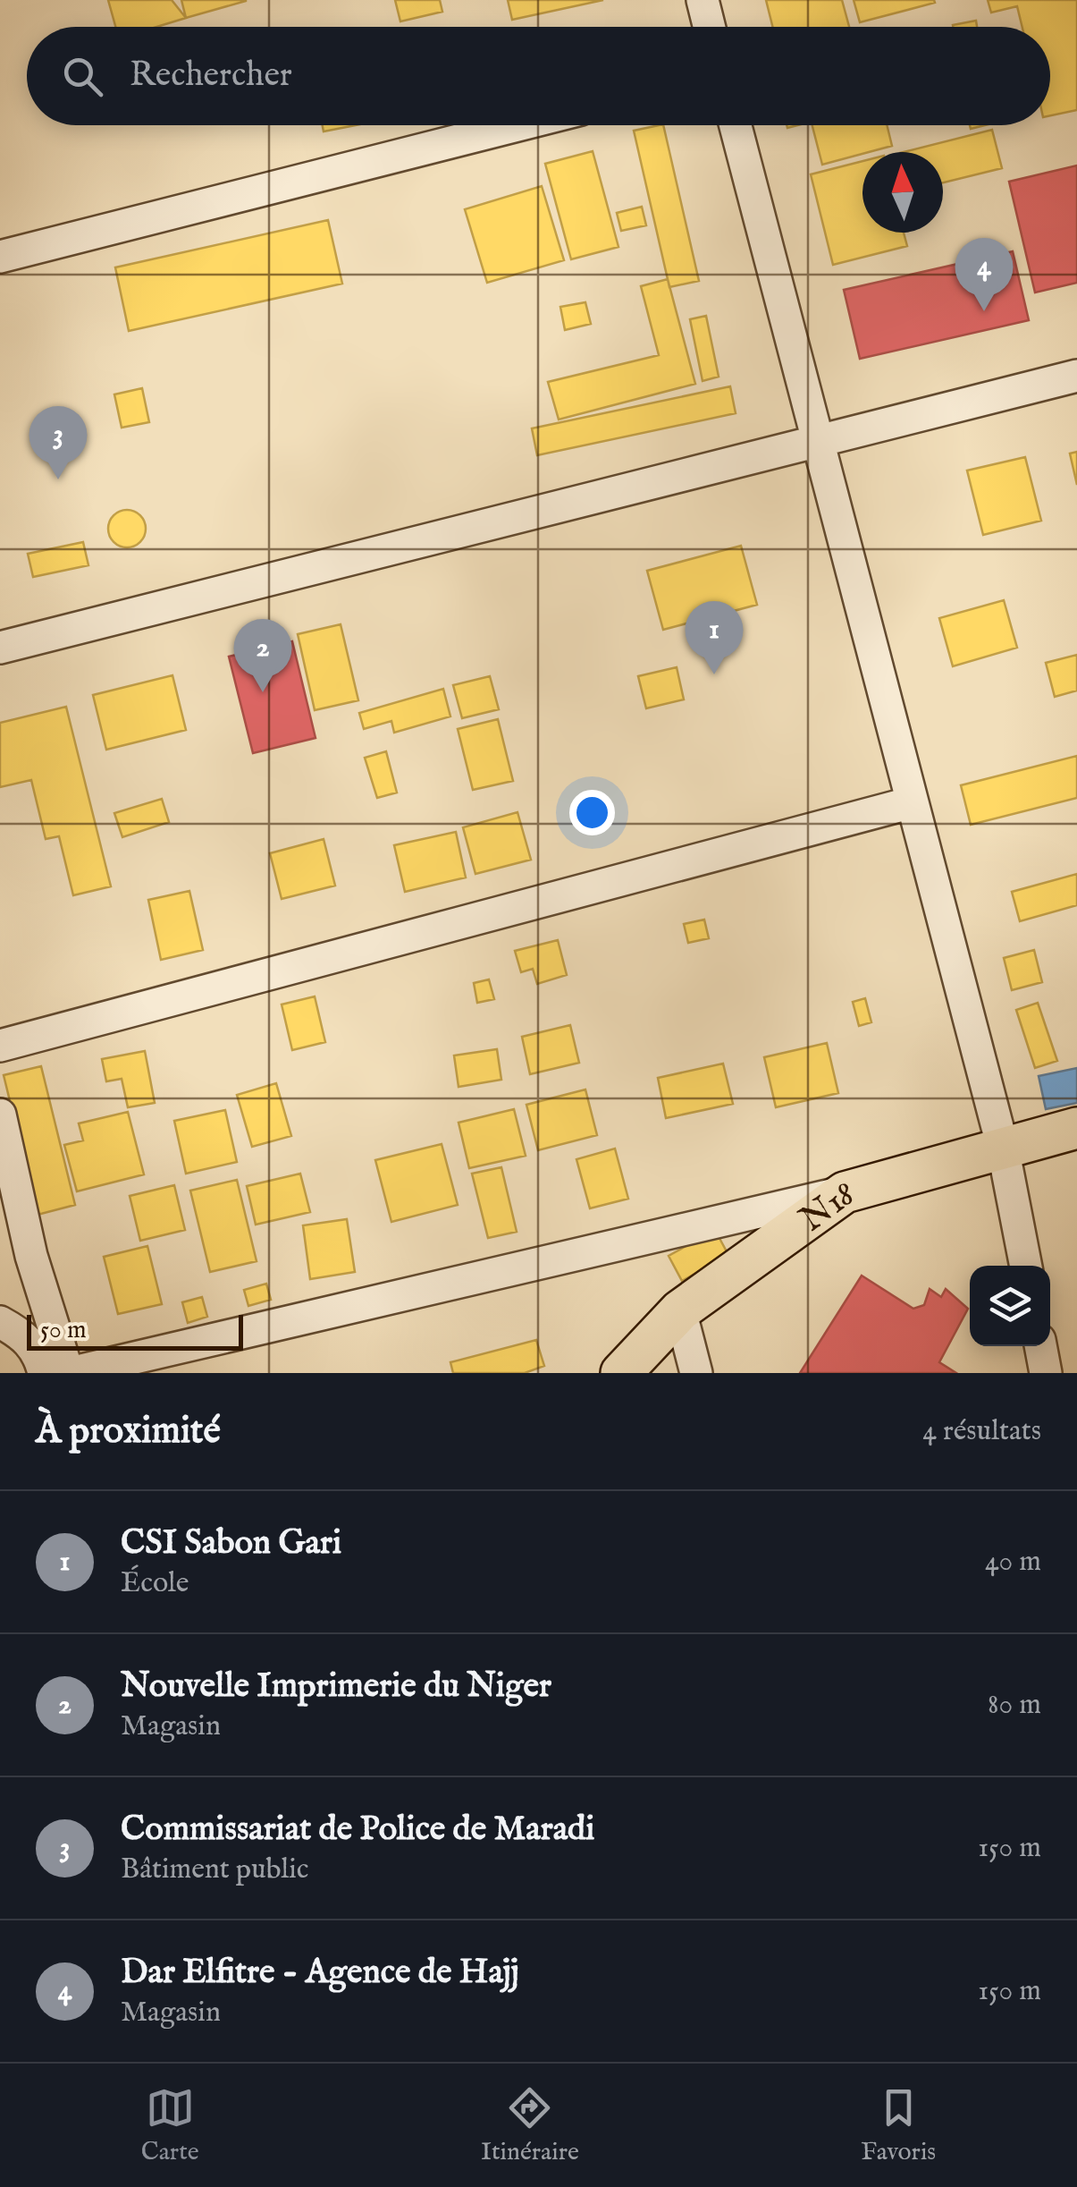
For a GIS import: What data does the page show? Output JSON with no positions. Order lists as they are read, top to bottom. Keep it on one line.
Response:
{"streets":{"main road":["N18"]},"scale_bar":"50 m","north":"top","page":{"search":"Rechercher","pins":["4","3","1","2"],"scale":"50 m","heading":["À proximité","4 résultats"],"list":[{"mark":"1","name":"CSI Sabon Gari","note":"École","value":"40 m"},{"mark":"2","name":"Nouvelle Imprimerie du Niger","note":"Magasin","value":"80 m"},{"mark":"3","name":"Commissariat de Police de Maradi","note":"Bâtiment public","value":"150 m"},{"mark":"4","name":"Dar Elfitre - Agence de Hajj","note":"Magasin","value":"150 m"}],"nav":["Carte","Itinéraire","Favoris"]}}
